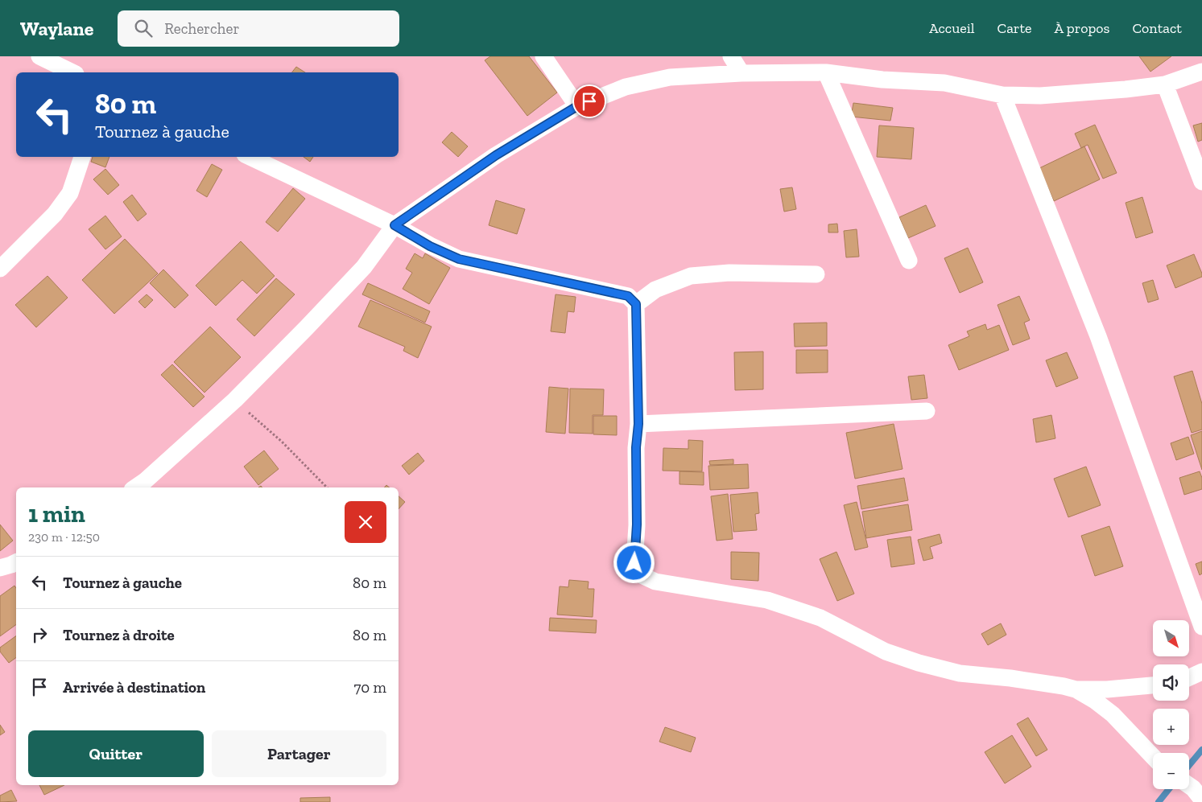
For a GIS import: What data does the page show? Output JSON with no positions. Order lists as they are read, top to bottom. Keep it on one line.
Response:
{"north":"bottom right","page":{"header":"Waylane","search":"Rechercher","nav":["Accueil","Carte","À propos","Contact"],"turn":["80 m","Tournez à gauche"],"heading":["1 min","230 m · 12:50"],"list":[{"name":"Tournez à gauche","value":"80 m"},{"name":"Tournez à droite","value":"80 m"},{"name":"Arrivée à destination","value":"70 m"}],"map_buttons":["+","−"],"buttons":["Quitter","Partager"]}}
